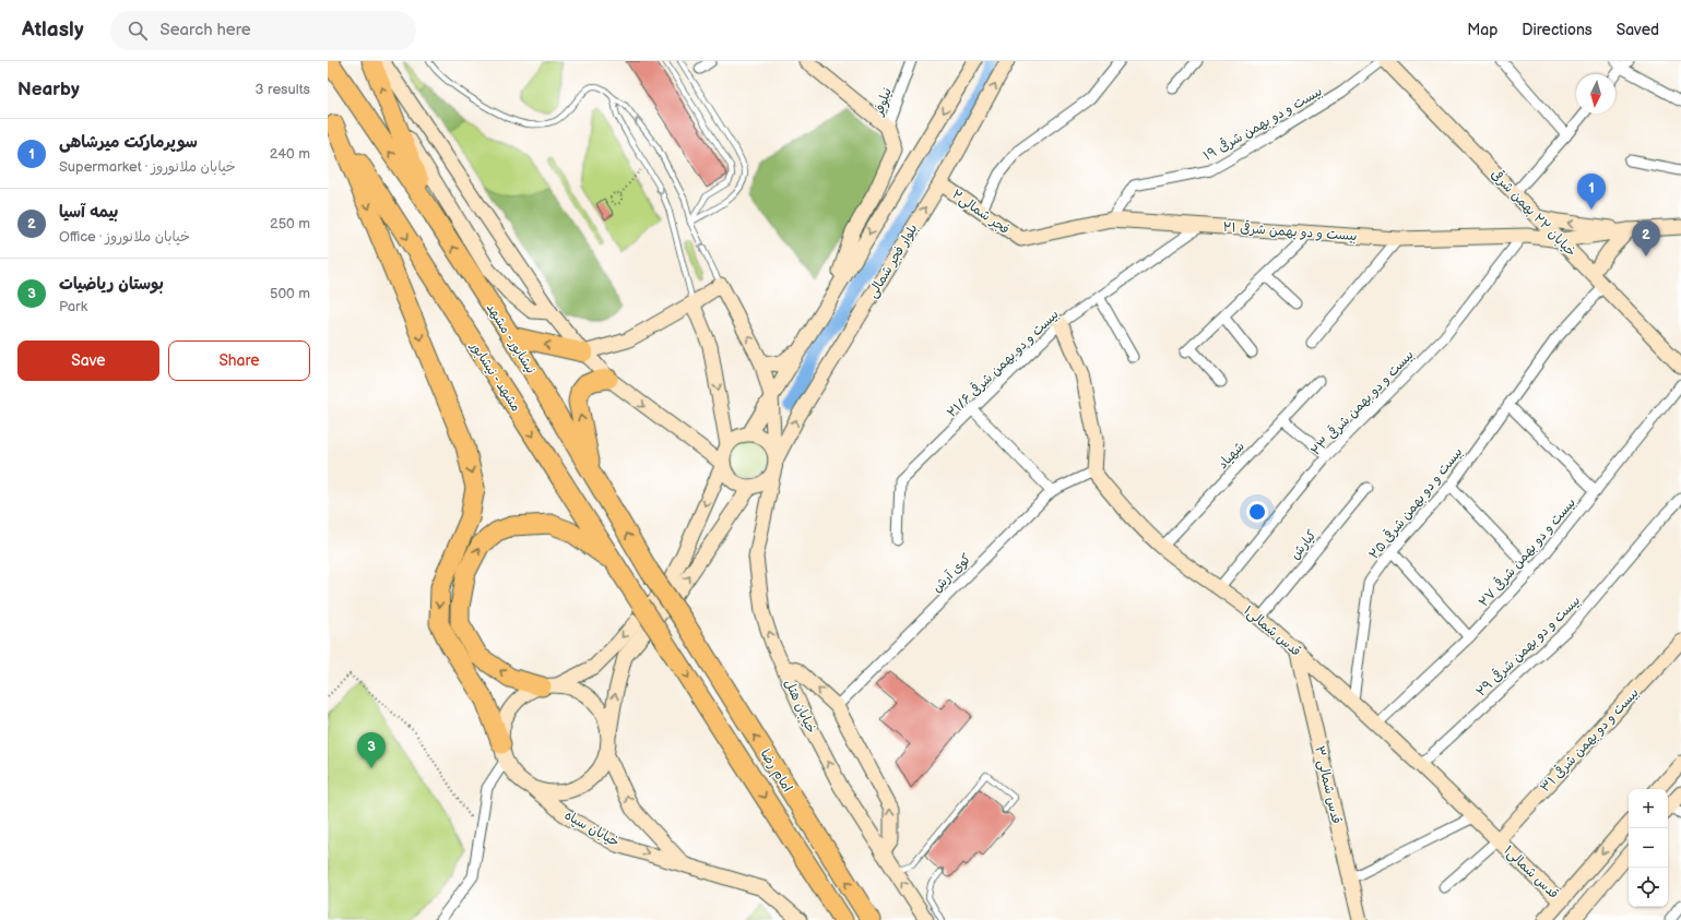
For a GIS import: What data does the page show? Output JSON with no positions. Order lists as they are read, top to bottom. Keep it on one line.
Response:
{"streets":{"highway":["نیشابور - مشهد","مشهد - نیشابور","امام رضا"],"street":["نیلوفر","بیست و دو بهمن شرقی ۱۹","فجر شمالی۲","خیابان ۲۲ بهمن شرقی","بیست و دو بهمن شرقی ۲۱","بلوار فجر شمالی","بیست و دو بهمن شرقی ۲۱/۶","بیست و دو بهمن شرقی ۲۳","شهیاد","بیست و دو بهمن شرقی ۲۵","کیارش","بیست و دو بهمن شرقی ۲۷","کوی آرش","قدس شمالی۱","بیست و دو بهمن شرقی ۲۹","خیابان هتل","بیست و دو بهمن شرقی ۳۱","قدس شمالی ۳","خیابان سپاه"]},"crossings":[["بیست و دو بهمن شرقی ۱۹","بیست و دو بهمن شرقی ۲۱"],["فجر شمالی۲","بیست و دو بهمن شرقی ۲۱"],["فجر شمالی۲","بلوار فجر شمالی"],["خیابان ۲۲ بهمن شرقی","بیست و دو بهمن شرقی ۲۱"],["خیابان ۲۲ بهمن شرقی","بیست و دو بهمن شرقی ۲۵"],["بیست و دو بهمن شرقی ۲۱","بیست و دو بهمن شرقی ۲۱/۶"],["بیست و دو بهمن شرقی ۲۱","بیست و دو بهمن شرقی ۲۳"],["بلوار فجر شمالی","خیابان هتل"],["نیشابور - مشهد","امام رضا"],["مشهد - نیشابور","امام رضا"],["بیست و دو بهمن شرقی ۲۳","قدس شمالی۱"],["شهیاد","قدس شمالی۱"],["بیست و دو بهمن شرقی ۲۵","قدس شمالی۱"],["کیارش","قدس شمالی۱"],["بیست و دو بهمن شرقی ۲۷","قدس شمالی۱"],["کوی آرش","قدس شمالی۱"],["قدس شمالی۱","بیست و دو بهمن شرقی ۲۹"],["قدس شمالی۱","بیست و دو بهمن شرقی ۳۱"],["قدس شمالی۱","قدس شمالی ۳"]],"one_way":["خیابان سپاه"],"north":"bottom","page":{"header":"Atlasly","search":"Search here","nav":["Map","Directions","Saved"],"heading":["Nearby","3 results"],"list":[{"mark":"1","name":"سوپرمارکت میرشاهی","note":"Supermarket · خیابان ملانوروز","value":"240 m"},{"mark":"2","name":"بیمه آسیا","note":"Office · خیابان ملانوروز","value":"250 m"},{"mark":"3","name":"بوستان ریاضیات","note":"Park","value":"500 m"}],"pins":["1","2","3"],"buttons":["Save","Share"],"map_buttons":["+","−"]}}
